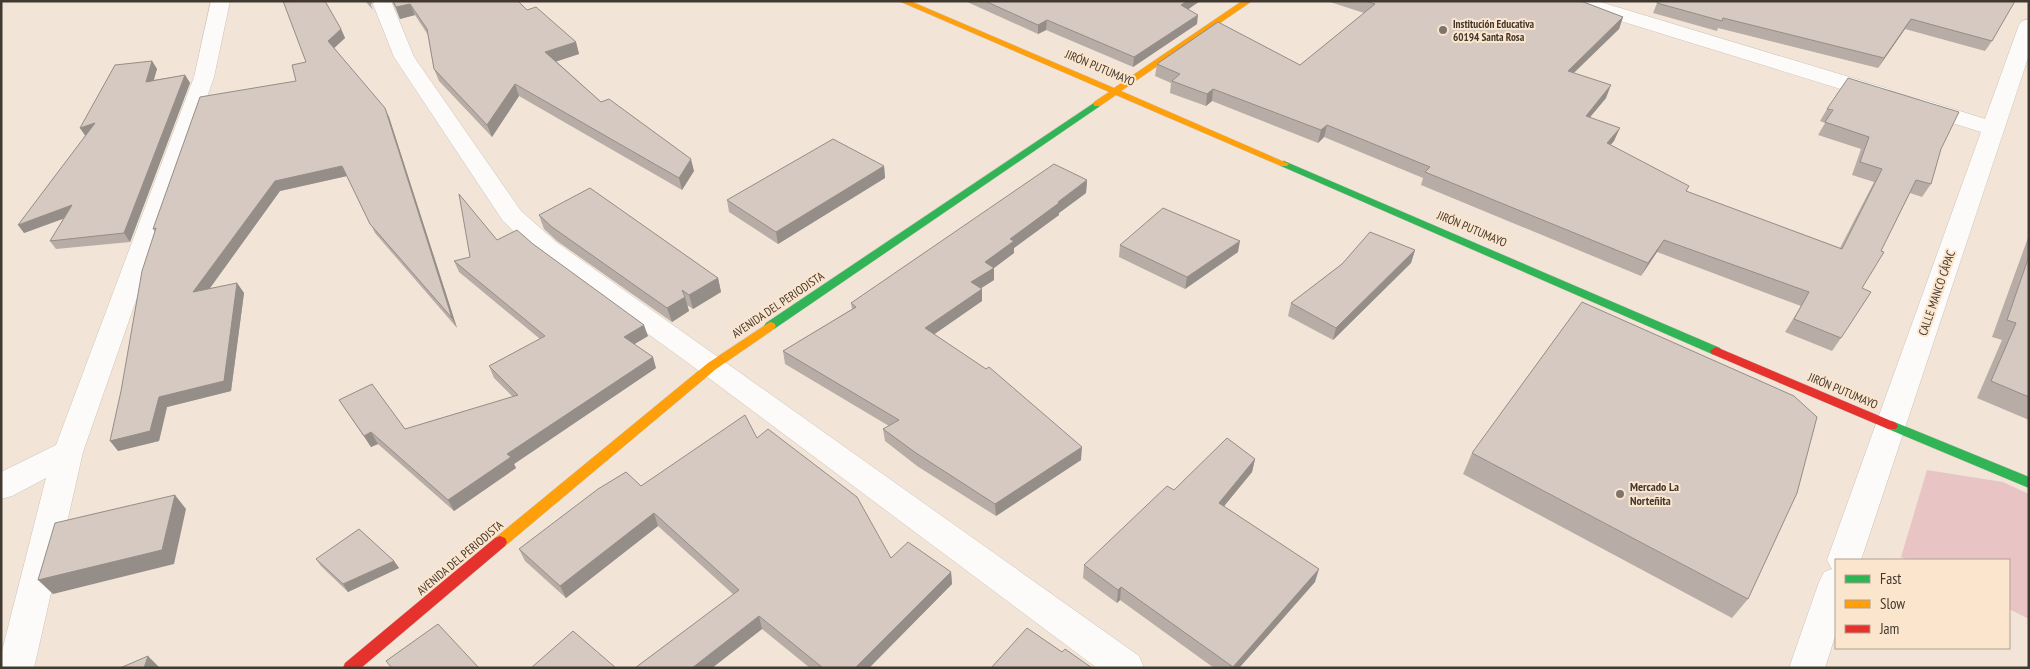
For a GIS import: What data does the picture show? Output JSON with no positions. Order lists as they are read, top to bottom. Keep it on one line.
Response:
{"streets":{"street":["JIRÓN PUTUMAYO","CALLE MANCO CÁPAC","AVENIDA DEL PERIODISTA"]},"crossings":[["JIRÓN PUTUMAYO","CALLE MANCO CÁPAC"],["JIRÓN PUTUMAYO","AVENIDA DEL PERIODISTA"]],"places":["Institución Educativa 60194 Santa Rosa","Mercado La Norteñita"],"legend":["Fast","Slow","Jam"]}
